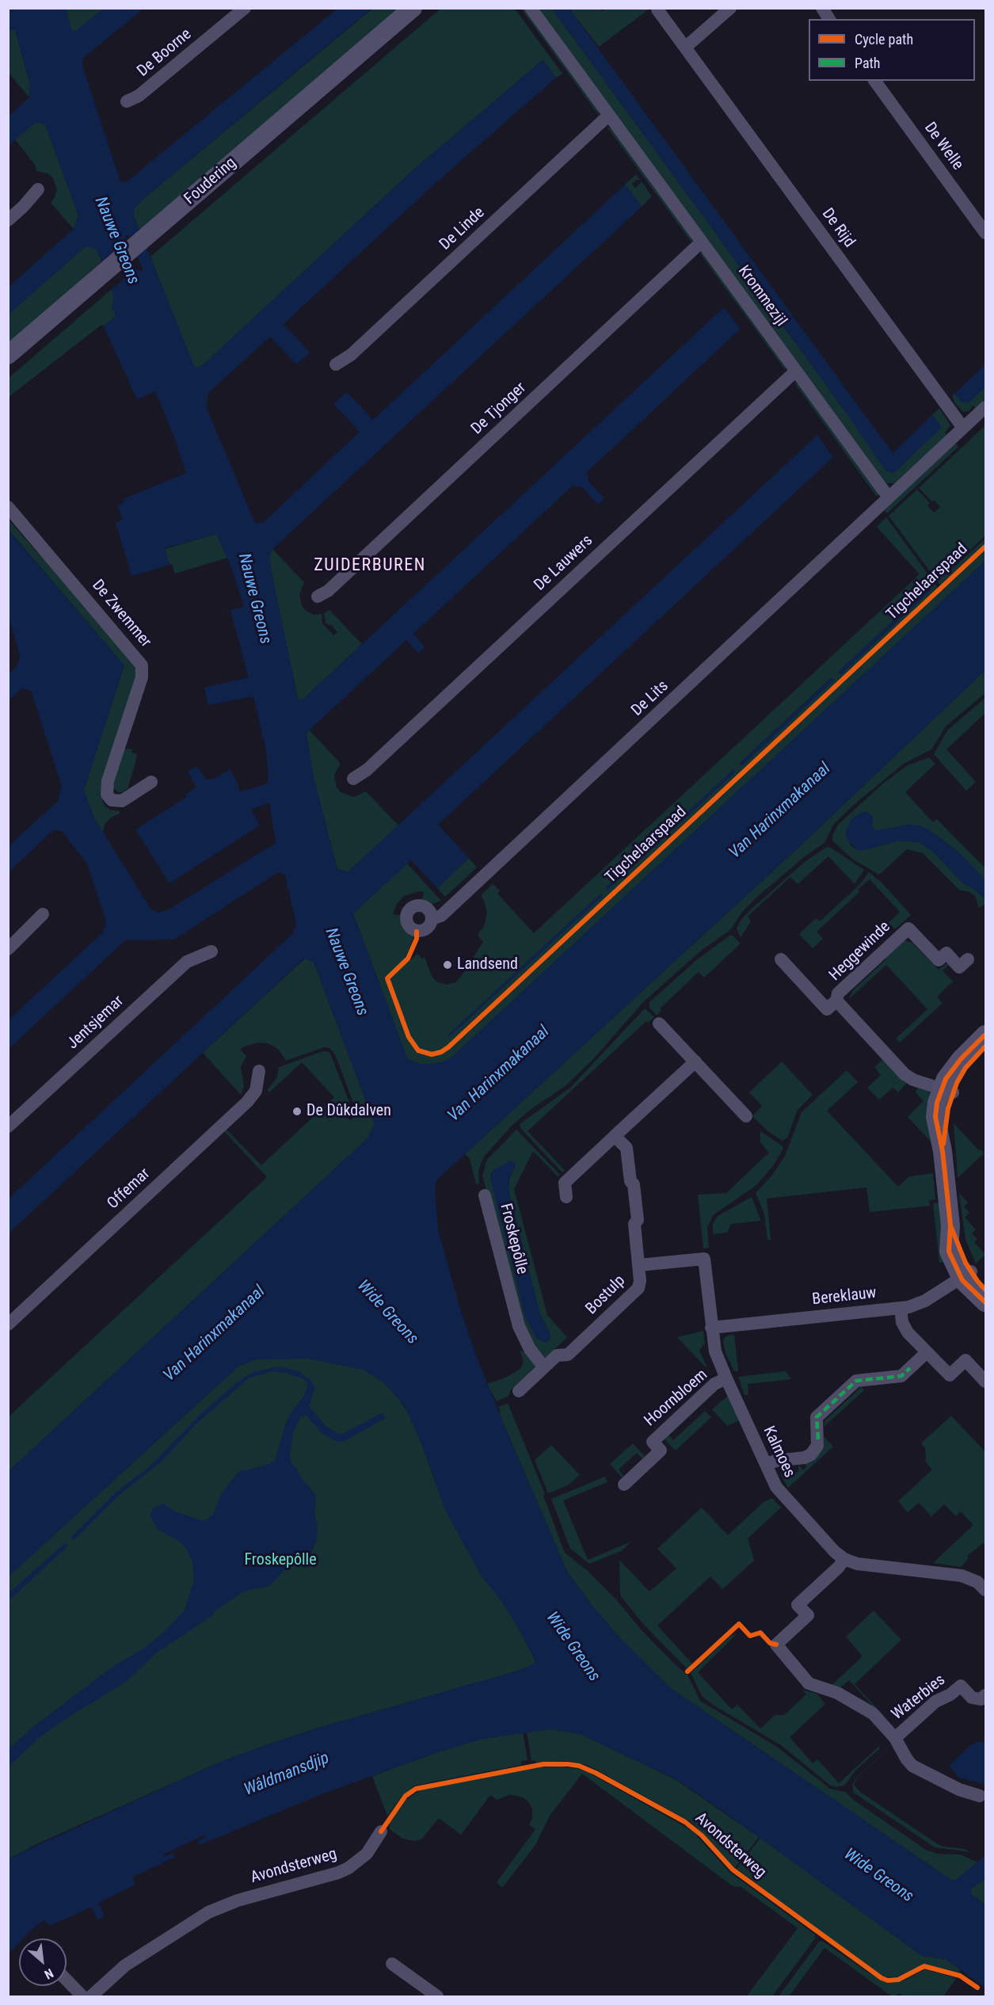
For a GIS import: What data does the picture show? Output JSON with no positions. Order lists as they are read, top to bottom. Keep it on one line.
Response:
{"streets":{"street":["De Boorne","De Welle","Foudering","De Rijd","De Linde","Krommezijl","De Tjonger","De Lauwers","De Zwemmer","De Lits","Heggewinde","Jentsjemar","Offemar","Froskepôlle","Bostulp","Bereklauw","Hoornbloem","Kalmoes","Waterbies","Avondsterweg"],"cycle path":["Tigchelaarspaad"]},"crossings":[["De Linde","Krommezijl"],["Krommezijl","De Tjonger"],["Krommezijl","De Lauwers"],["Krommezijl","De Lits"],["Froskepôlle","Bostulp"],["Bostulp","Kalmoes"],["Bereklauw","Kalmoes"],["Hoornbloem","Kalmoes"],["Kalmoes","Waterbies"]],"districts":["ZUIDERBUREN"],"water":["Nauwe Greons","Van Harinxmakanaal","Wide Greons","Wâldmansdjip"],"parks":["Froskepôlle"],"places":["Landsend","De Dûkdalven"],"legend":["Cycle path","Path"],"north":"bottom right"}
